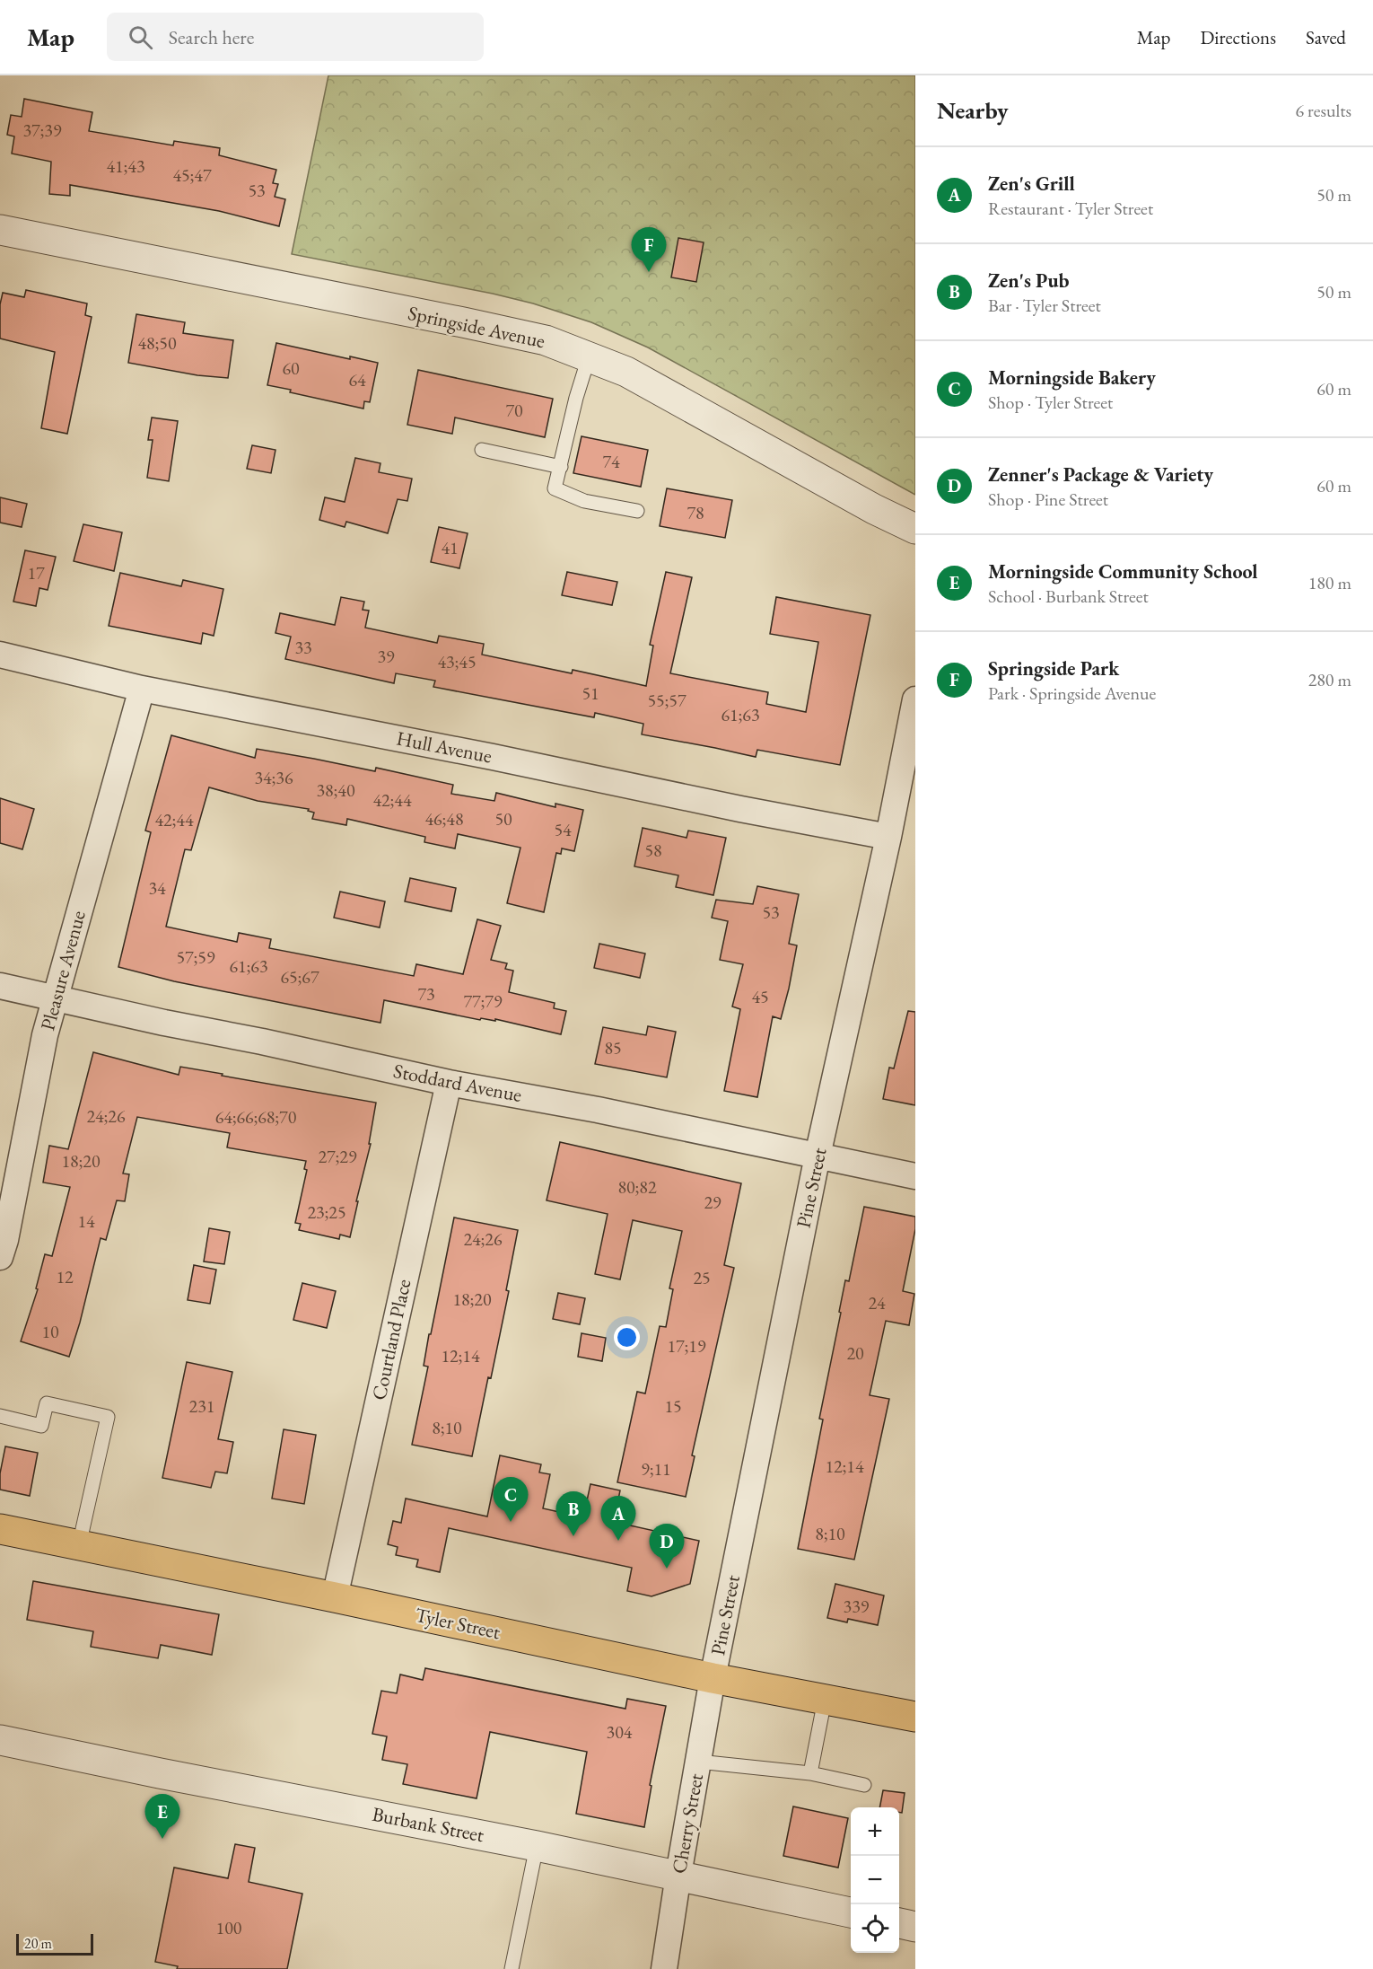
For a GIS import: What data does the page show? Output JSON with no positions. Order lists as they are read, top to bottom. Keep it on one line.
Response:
{"streets":{"main road":["Tyler Street"],"street":["Springside Avenue","Hull Avenue","Pleasure Avenue","Stoddard Avenue","Pine Street","Courtland Place","Cherry Street","Burbank Street"]},"crossings":[["Hull Avenue","Pleasure Avenue"],["Hull Avenue","Pine Street"],["Pleasure Avenue","Stoddard Avenue"],["Stoddard Avenue","Pine Street"],["Stoddard Avenue","Courtland Place"],["Pine Street","Tyler Street"],["Pine Street","Cherry Street"],["Courtland Place","Tyler Street"],["Tyler Street","Cherry Street"],["Cherry Street","Burbank Street"]],"house_numbers":["37;39","41;43","45;47","53","48;50","60","64","70","74","78","41","17","33","39","43;45","51","55;57","61;63","34;36","38;40","42;44","46;48","50","42;44","54","58","34","53","57;59","61;63","65;67","73","45","77;79","85","24;26","64;66;68;70","27;29","18;20","80;82","29","23;25","14","24;26","12","25","18;20","24","10","17;19","20","12;14","231","15","8;10","12;14","9;11","8;10","339","304","100"],"scale_bar":"20 m","page":{"header":"Map","search":"Search here","nav":["Map","Directions","Saved"],"heading":["Nearby","6 results"],"list":[{"mark":"A","name":"Zen's Grill","note":"Restaurant · Tyler Street","value":"50 m"},{"mark":"B","name":"Zen's Pub","note":"Bar · Tyler Street","value":"50 m"},{"mark":"C","name":"Morningside Bakery","note":"Shop · Tyler Street","value":"60 m"},{"mark":"D","name":"Zenner's Package & Variety","note":"Shop · Pine Street","value":"60 m"},{"mark":"E","name":"Morningside Community School","note":"School · Burbank Street","value":"180 m"},{"mark":"F","name":"Springside Park","note":"Park · Springside Avenue","value":"280 m"}],"pins":["F","C","B","A","D","E"],"map_buttons":["+","−"],"scale":"20 m"}}
